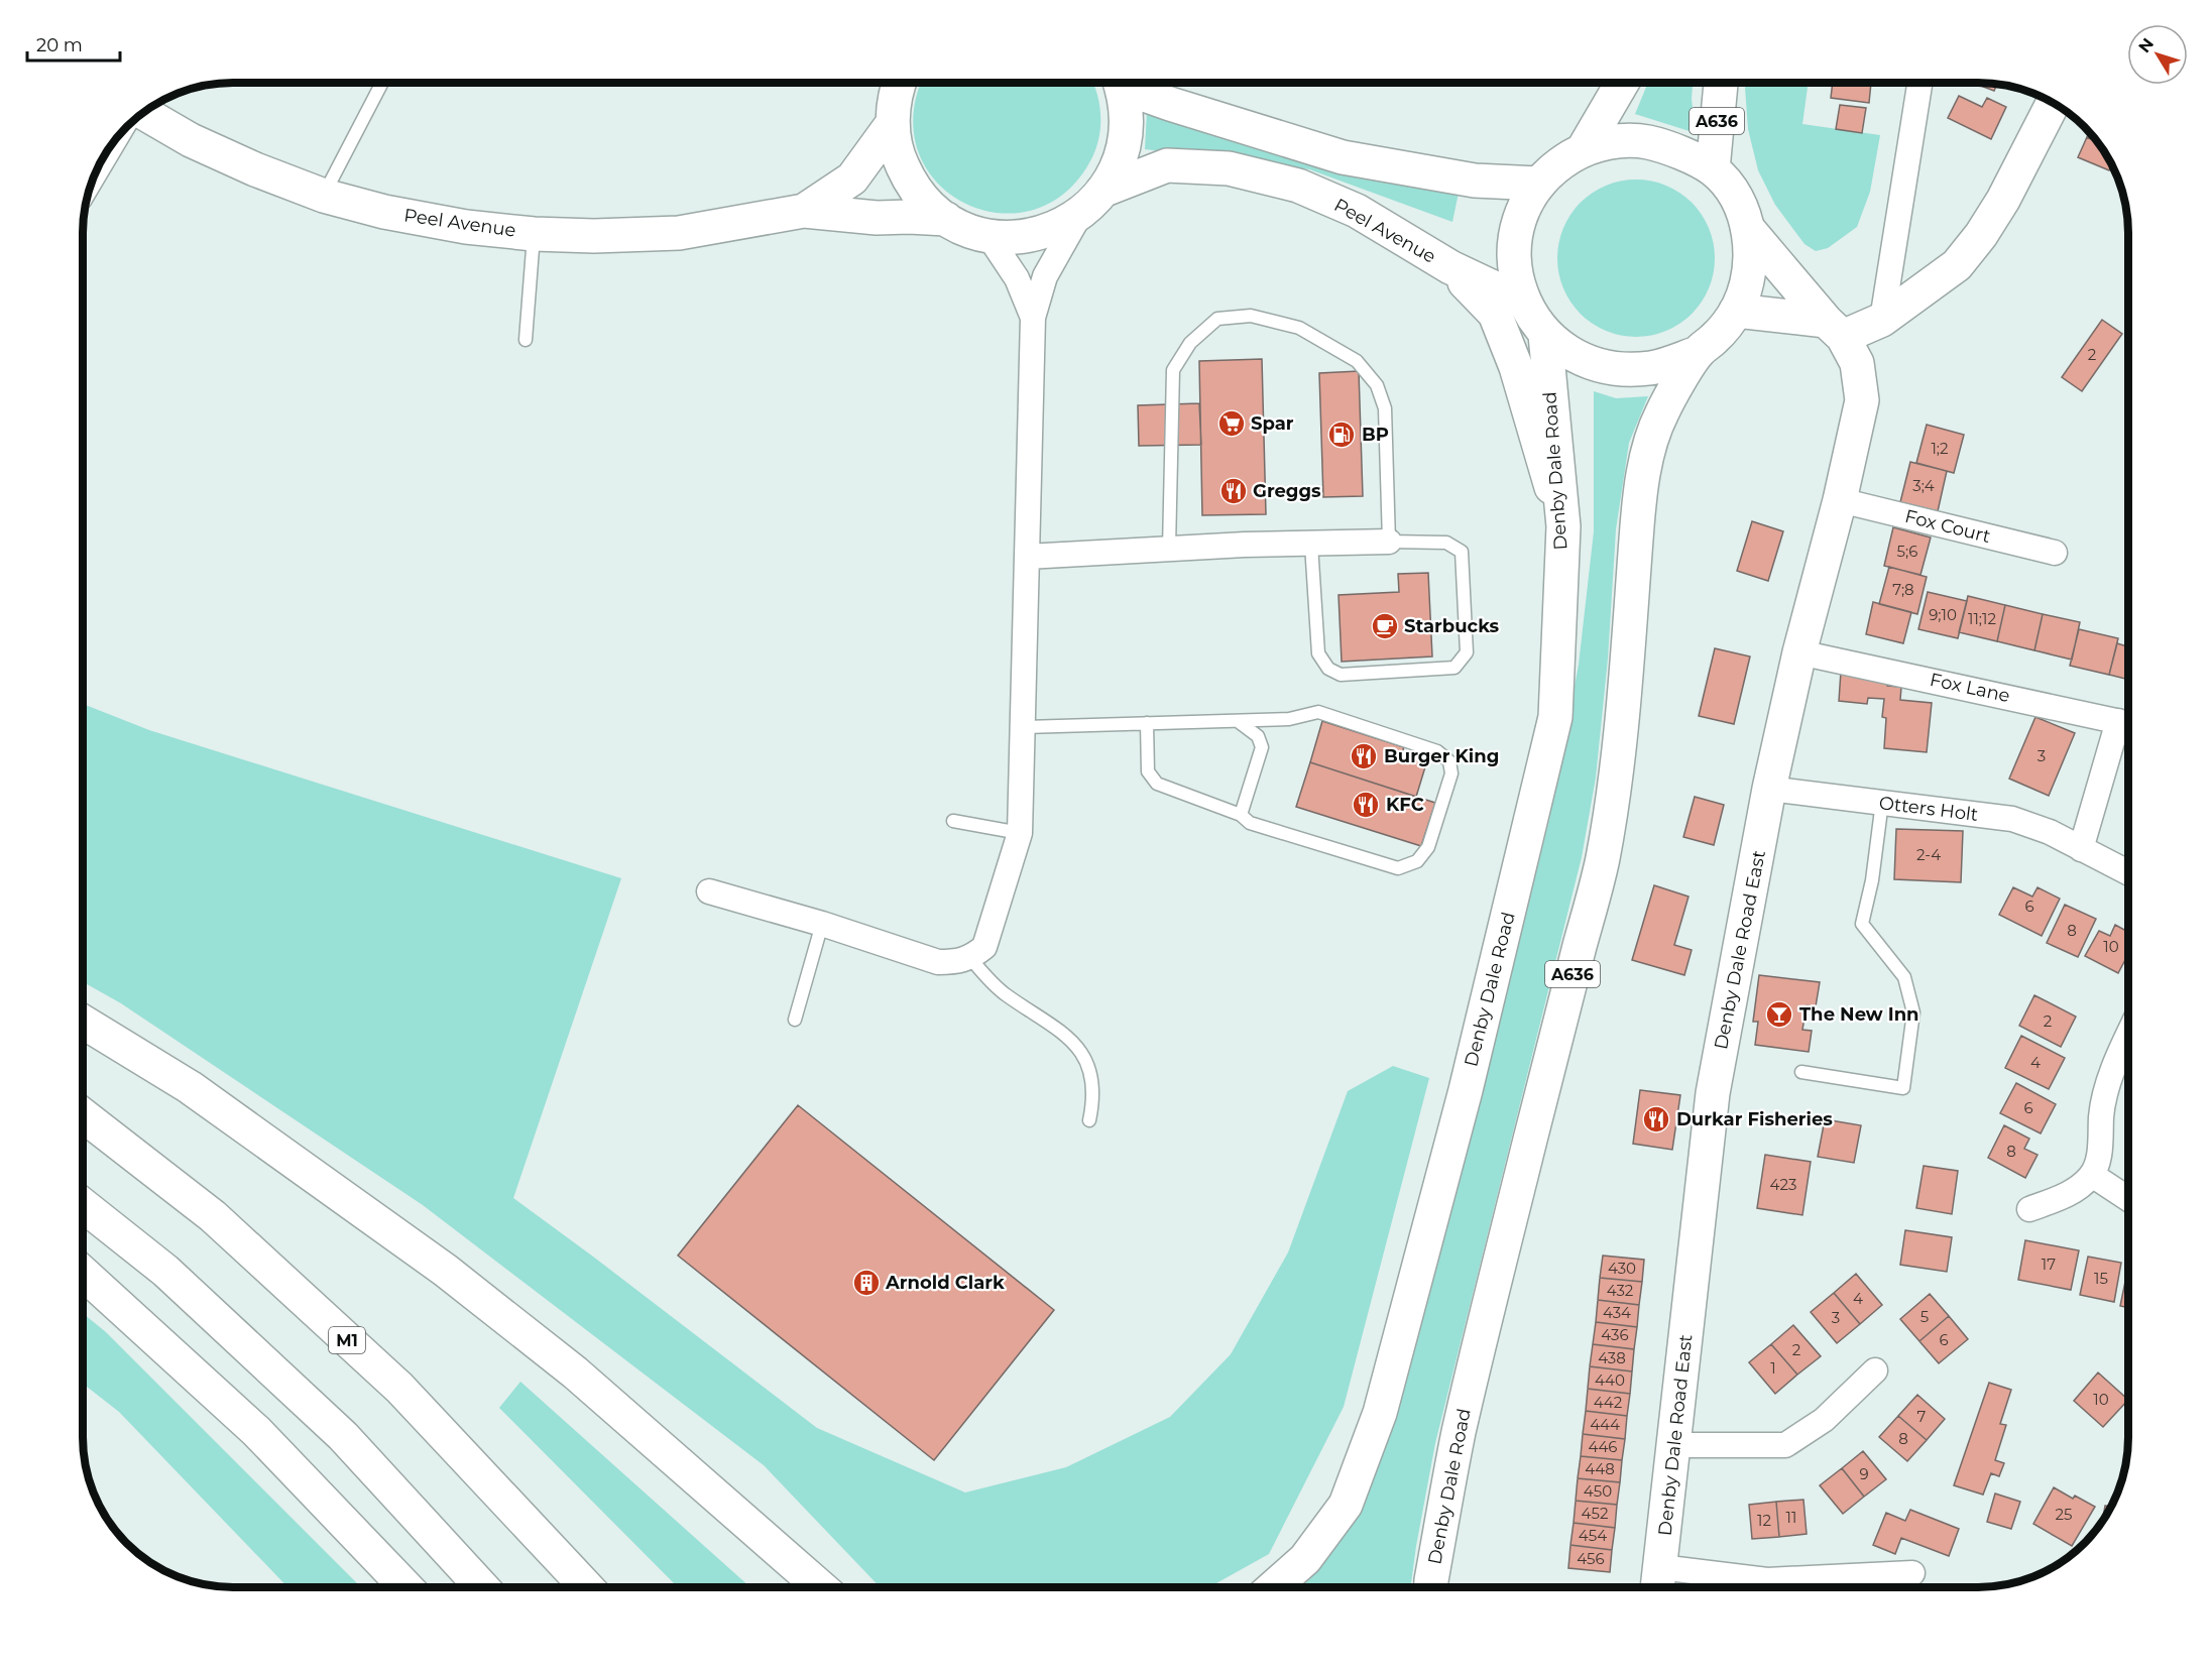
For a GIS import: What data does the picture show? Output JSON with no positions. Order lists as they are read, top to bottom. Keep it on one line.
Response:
{"streets":{"main road":["A636","Peel Avenue","Denby Dale Road","Denby Dale Road East","M1"],"street":["Fox Court","Fox Lane","Otters Holt"]},"crossings":[["A636","Denby Dale Road"],["Peel Avenue","Denby Dale Road"],["Denby Dale Road","Denby Dale Road East"],["Fox Court","Denby Dale Road East"],["Fox Lane","Denby Dale Road East"],["Otters Holt","Denby Dale Road East"]],"places":{"supermarket":["Spar"],"fuel station":["BP"],"restaurant":["Greggs","Burger King","KFC","Durkar Fisheries"],"cafe":["Starbucks"],"bar":["The New Inn"],"building":["Arnold Clark"]},"house_numbers":["2","1;2","3;4","5;6","7;8","9;10","11;12","3","2-4","6","8","10","2","4","6","8","423","17","430","15","432","4","434","5","3","436","6","2","438","1","440","10","442","7","444","8","446","448","9","450","452","25","11","12","454","456"],"scale_bar":"20 m","north":"top left"}
